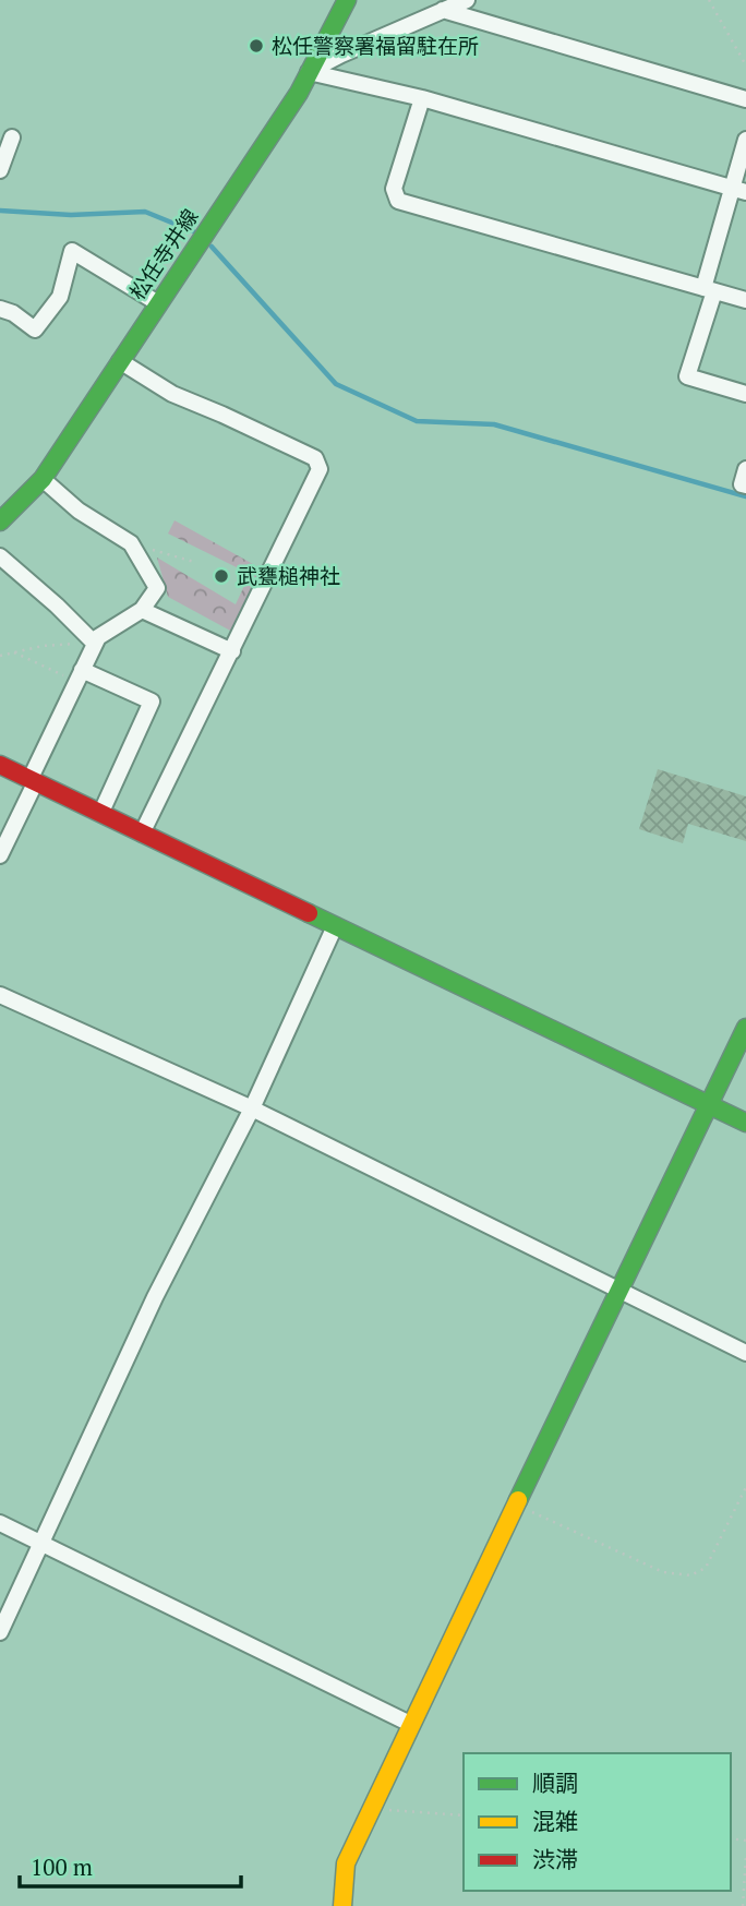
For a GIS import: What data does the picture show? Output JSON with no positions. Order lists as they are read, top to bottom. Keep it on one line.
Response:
{"streets":{"street":["松任寺井線"]},"places":["松任警察署福留駐在所","武甕槌神社"],"legend":["順調","混雑","渋滞"],"scale_bar":"100 m"}
